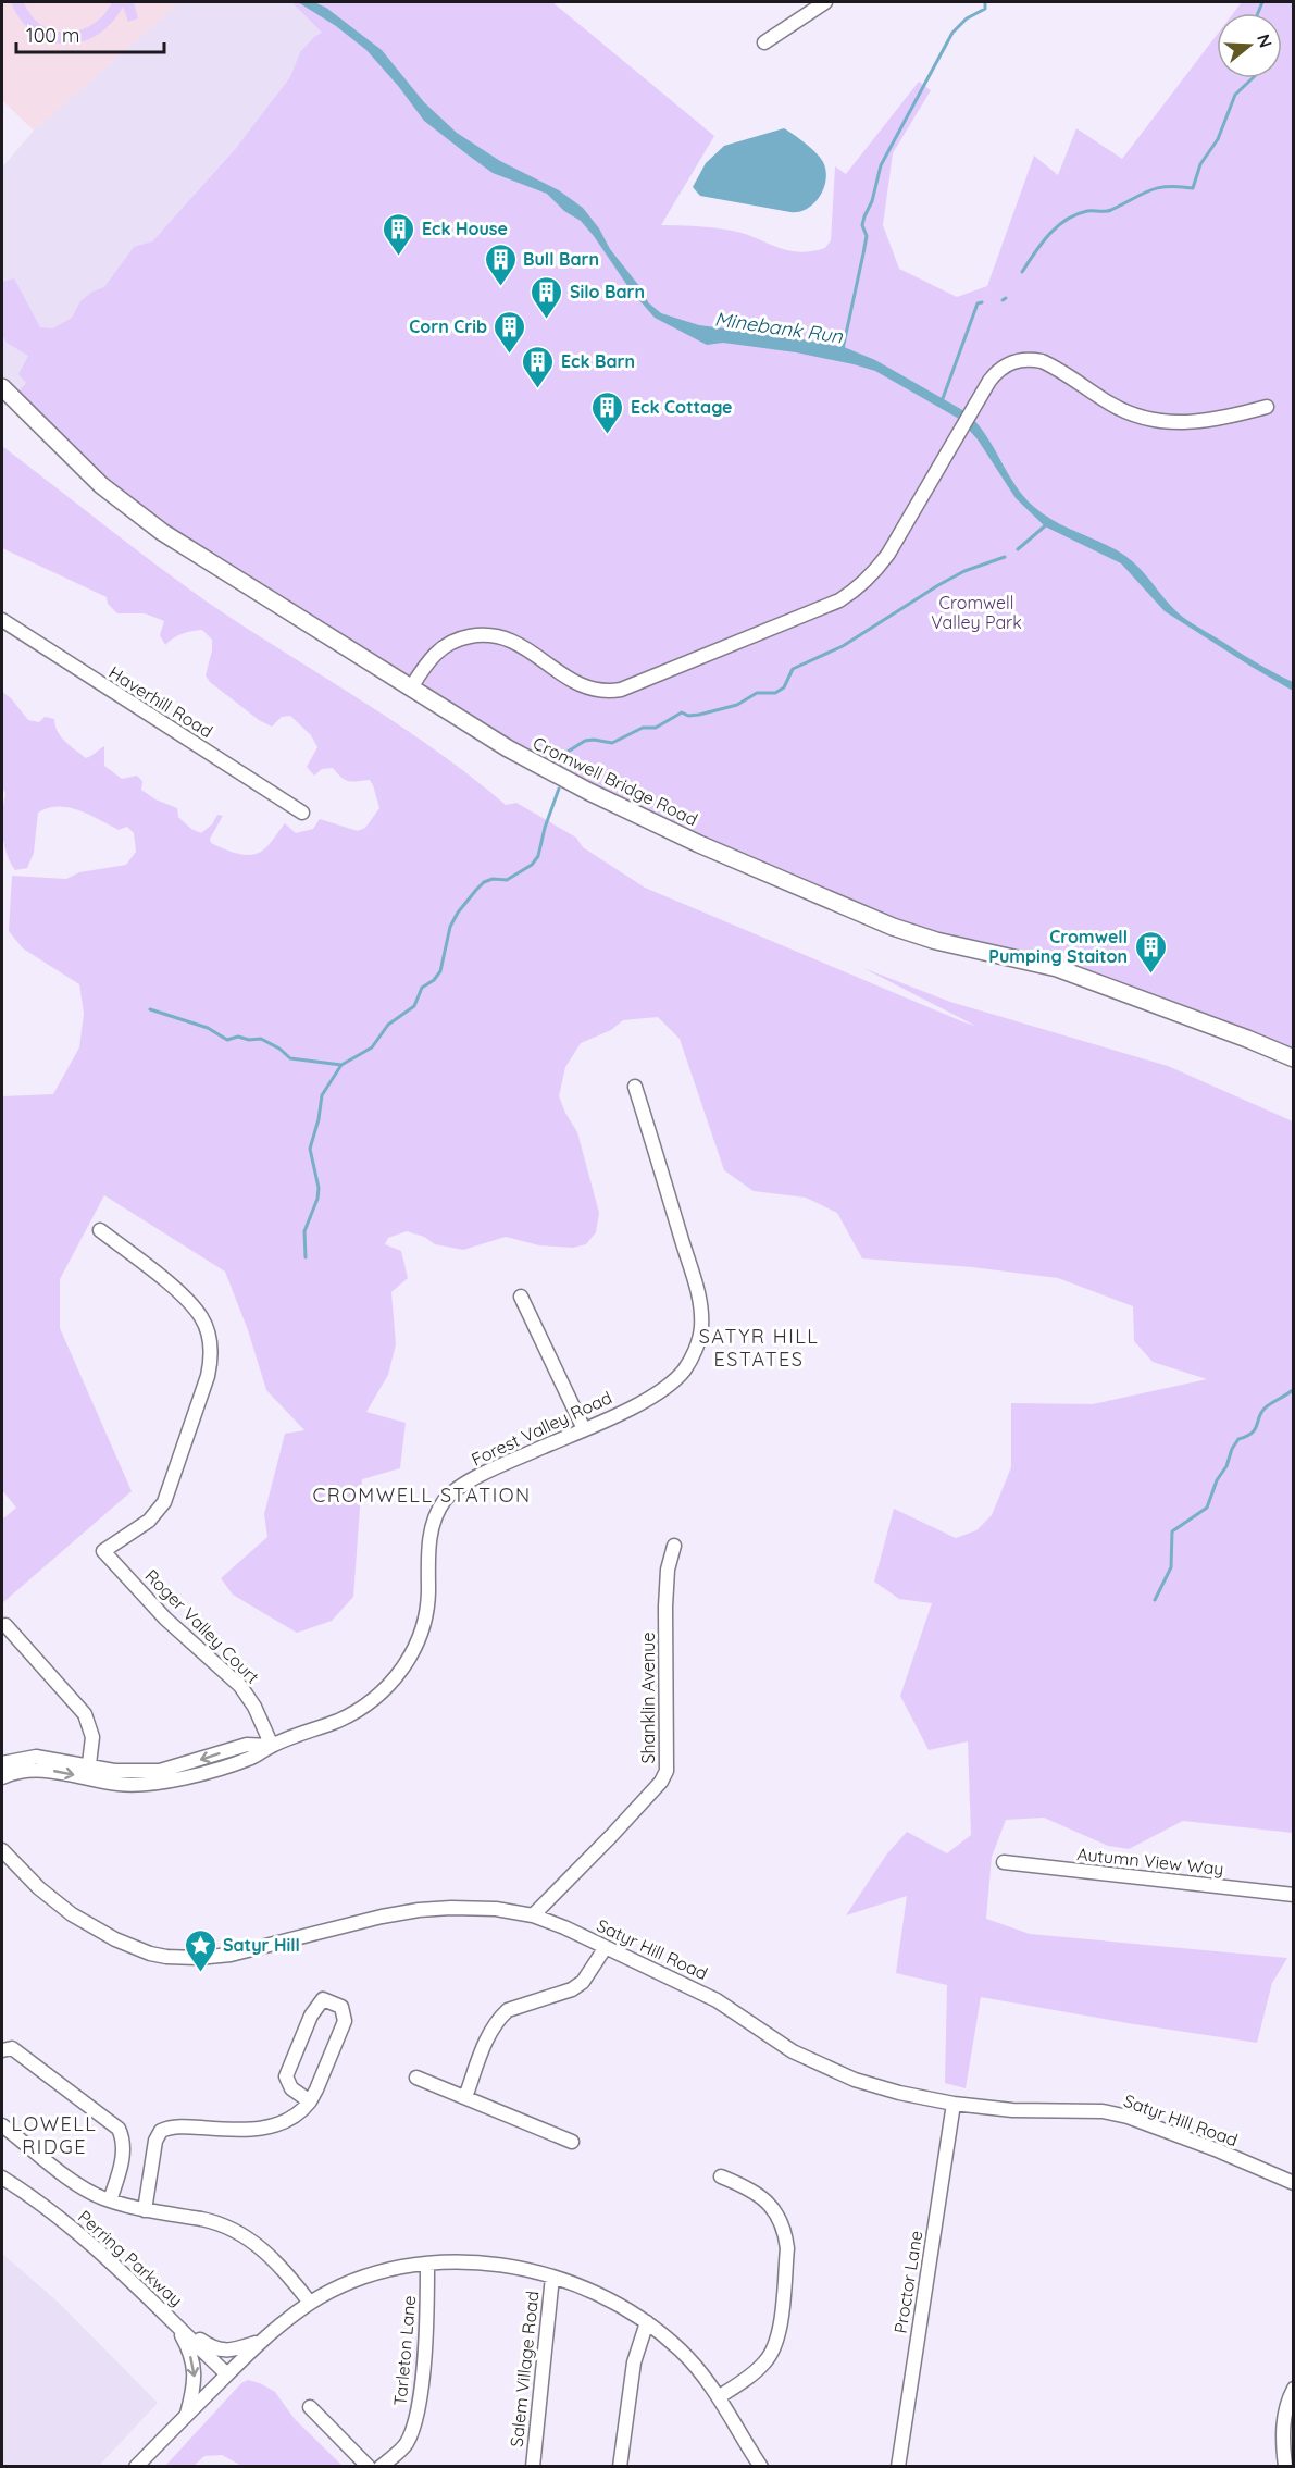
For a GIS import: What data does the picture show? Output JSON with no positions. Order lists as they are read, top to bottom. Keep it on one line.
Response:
{"streets":{"main road":["Cromwell Bridge Road"],"street":["Haverhill Road","Forest Valley Road","Roger Valley Court","Shanklin Avenue","Autumn View Way","Satyr Hill Road","Perring Parkway","Proctor Lane","Tarleton Lane","Salem Village Road"]},"crossings":[["Forest Valley Road","Roger Valley Court"],["Shanklin Avenue","Satyr Hill Road"],["Satyr Hill Road","Proctor Lane"]],"districts":["SATYR HILL ESTATES","CROMWELL STATION","LOWELL RIDGE"],"water":["Minebank Run"],"parks":["Cromwell Valley Park"],"places":{"building":["Eck House","Bull Barn","Silo Barn","Corn Crib","Eck Barn","Eck Cottage","Cromwell Pumping Staiton"],"place":["Satyr Hill"]},"scale_bar":"100 m","north":"right"}
